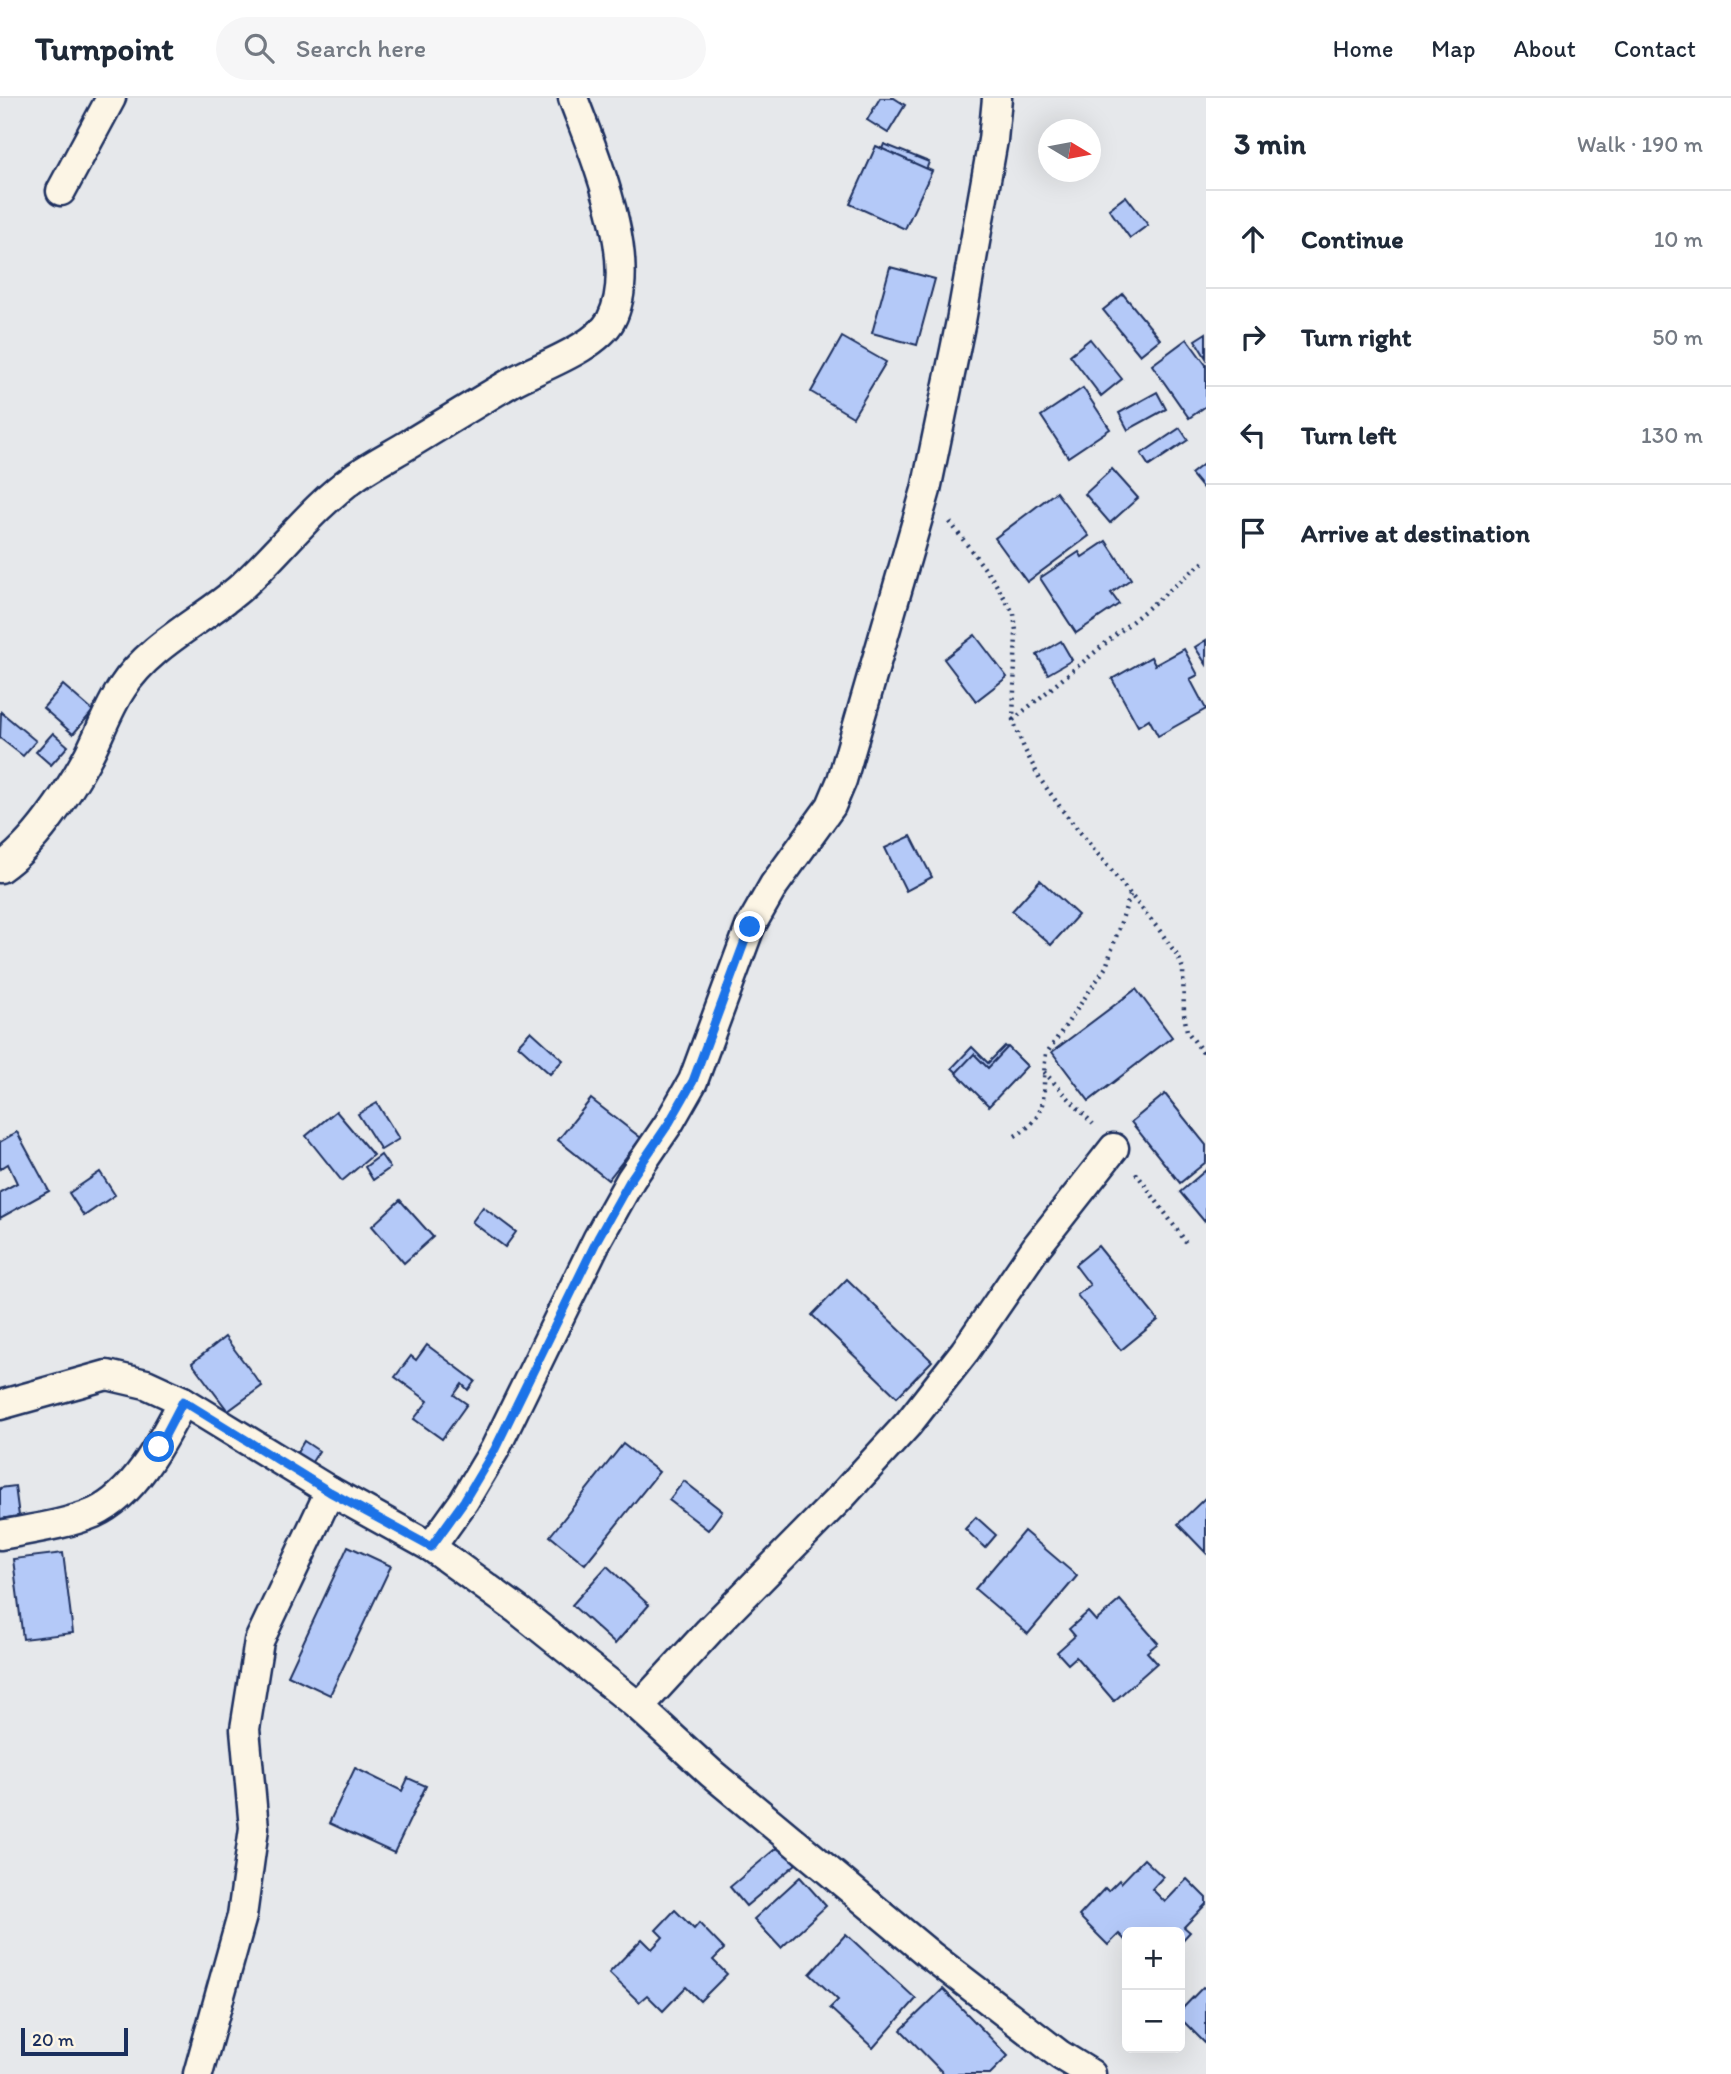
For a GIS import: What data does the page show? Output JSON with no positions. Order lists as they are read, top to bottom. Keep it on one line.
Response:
{"scale_bar":"20 m","north":"right","page":{"header":"Turnpoint","search":"Search here","nav":["Home","Map","About","Contact"],"heading":["3 min","Walk · 190 m"],"list":[["Continue","10 m"],["Turn right","50 m"],["Turn left","130 m"],"Arrive at destination"],"map_buttons":["+","−"],"scale":"20 m"}}
